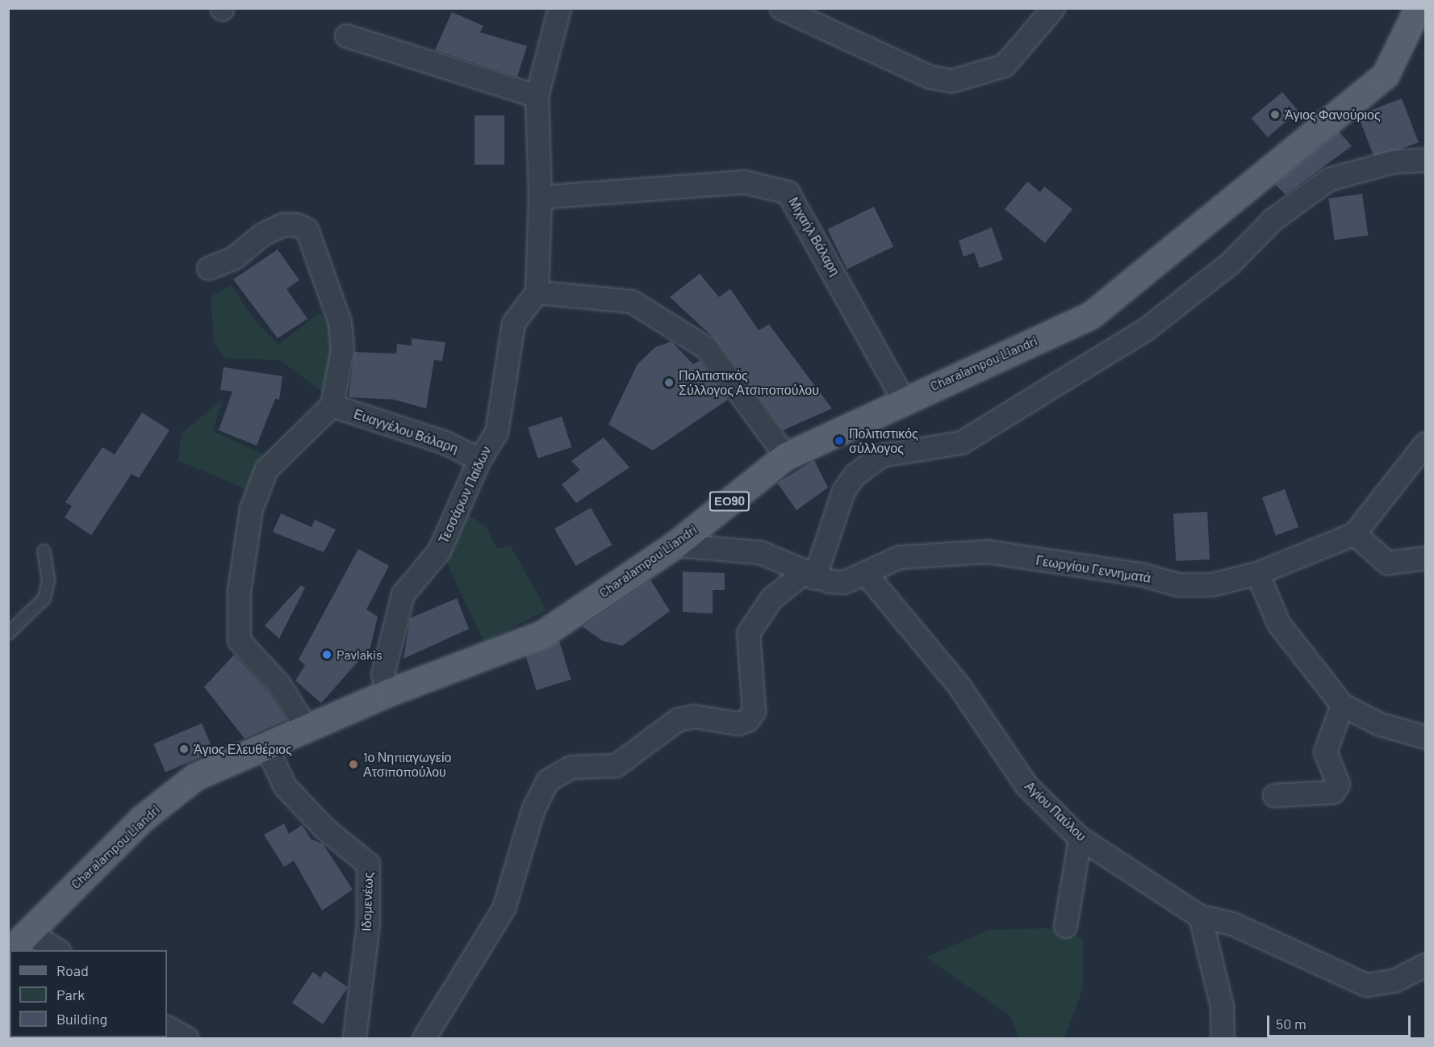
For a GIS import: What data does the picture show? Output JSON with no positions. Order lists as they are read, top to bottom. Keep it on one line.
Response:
{"streets":{"main road":["Charalampou Liandri","ΕΟ90"],"street":["Μιχαήλ Βάλαρη","Ευαγγέλου Βάλαρη","Τεσσάρων Παίδων","Γεωργίου Γεννηματά","Αγίου Παύλου","Ιδομενέως"]},"crossings":[["Μιχαήλ Βάλαρη","Charalampou Liandri"],["Charalampou Liandri","Τεσσάρων Παίδων"],["Charalampou Liandri","Γεωργίου Γεννηματά"],["Charalampou Liandri","Ιδομενέως"],["Ευαγγέλου Βάλαρη","Τεσσάρων Παίδων"],["Γεωργίου Γεννηματά","Αγίου Παύλου"]],"places":["Άγιος Φανούριος","Πολιτιστικός Σύλλογος Ατσιποπούλου","Πολιτιστικός σύλλογος","Pavlakis","Άγιος Ελευθέριος","1ο Νηπιαγωγείο Ατσιποπούλου"],"legend":["Road","Park","Building"],"scale_bar":"50 m"}
